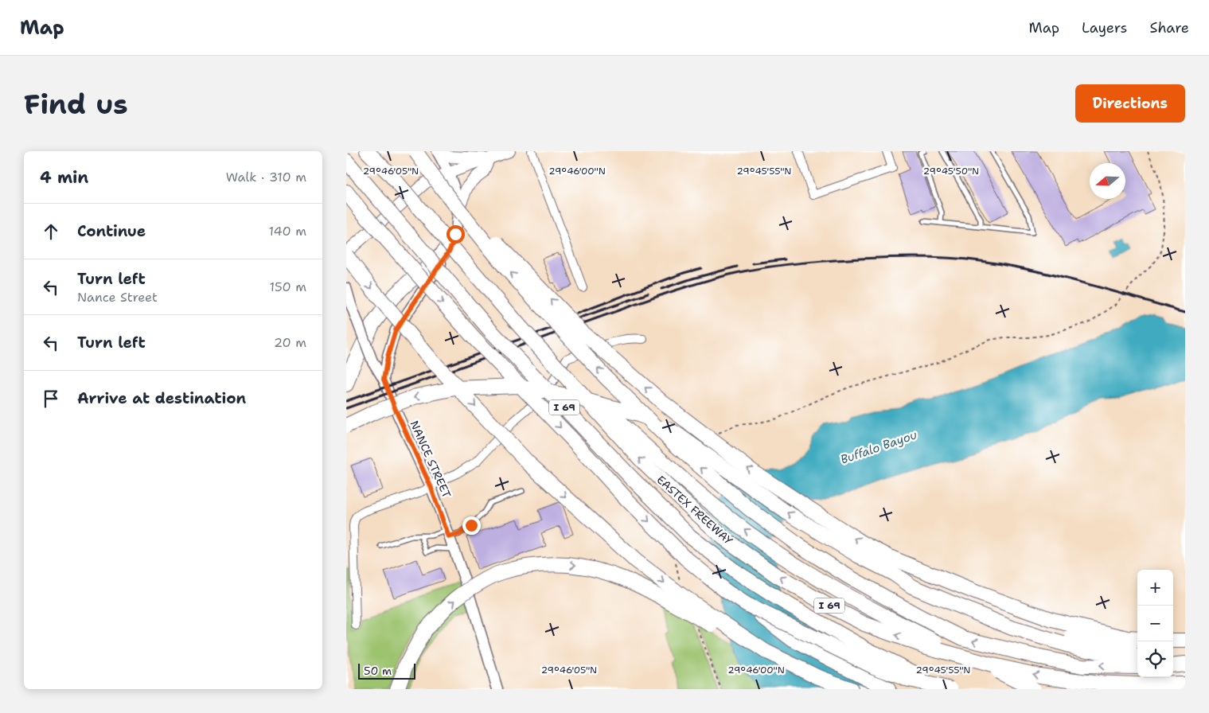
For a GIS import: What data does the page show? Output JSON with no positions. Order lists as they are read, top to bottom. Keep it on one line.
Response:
{"streets":{"highway":["I 69","EASTEX FREEWAY"],"street":["NANCE STREET"]},"water":["Buffalo Bayou"],"scale_bar":"50 m","north":"left","page":{"header":"Map","nav":["Map","Layers","Share"],"buttons":"Directions","title":"Find us","heading":["4 min","Walk · 310 m"],"list":[["Continue","140 m"],["Turn left","Nance Street","150 m"],["Turn left","20 m"],"Arrive at destination"],"map_buttons":["+","−"],"scale":"50 m"},"coordinates":["29°46'05\"N","29°46'00\"N","29°45'55\"N","29°45'50\"N"]}
